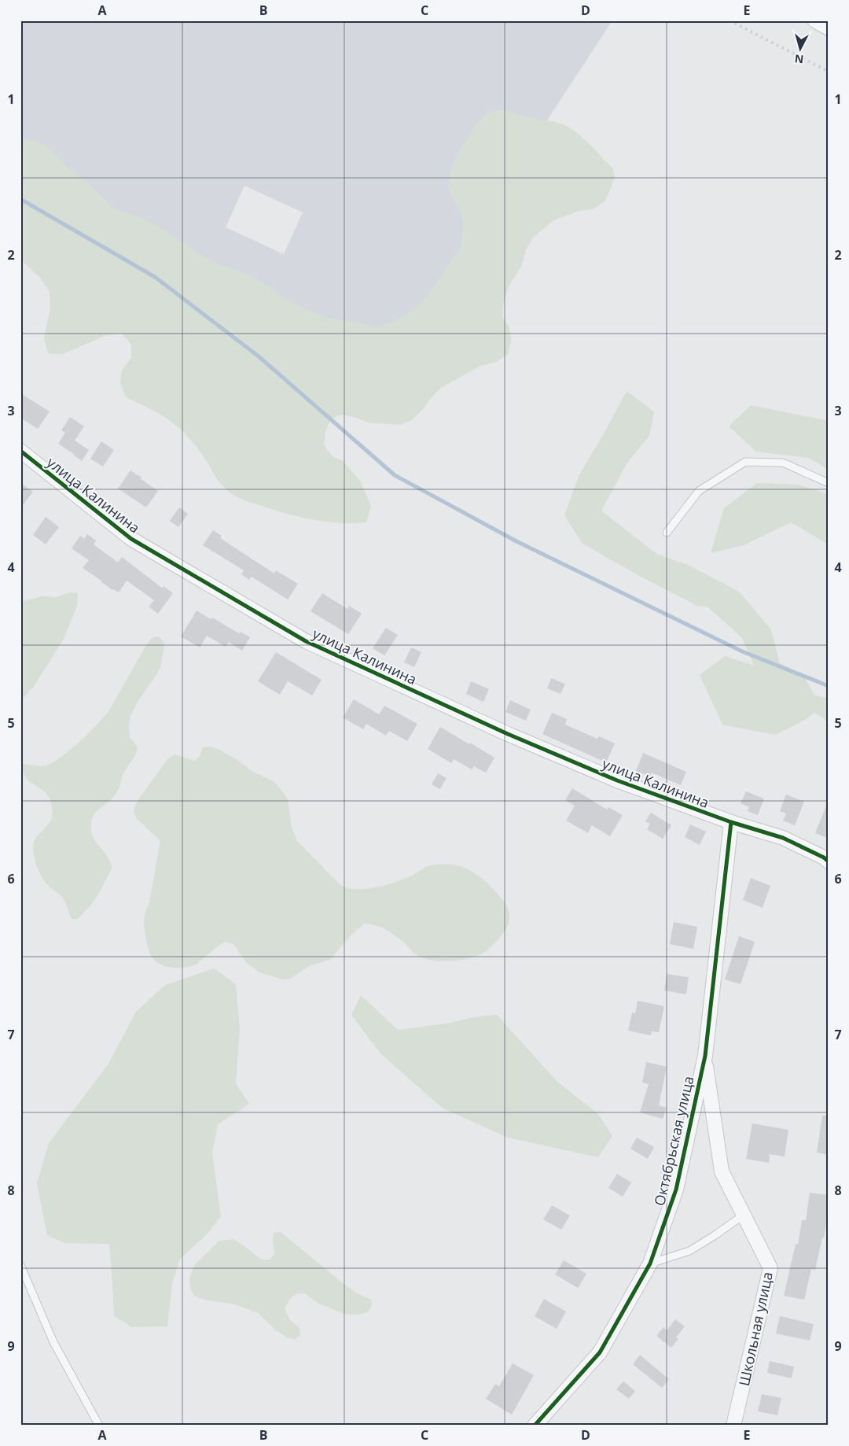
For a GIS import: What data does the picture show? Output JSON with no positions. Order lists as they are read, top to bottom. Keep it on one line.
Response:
{"streets":{"street":["улица Калинина","Октябрьская улица","Школьная улица"]},"crossings":[["улица Калинина","Октябрьская улица"],["Октябрьская улица","Школьная улица"]],"north":"bottom","grid":{"columns":["A","B","C","D","E"],"rows":["1","2","3","4","5","6","7","8","9"]}}
